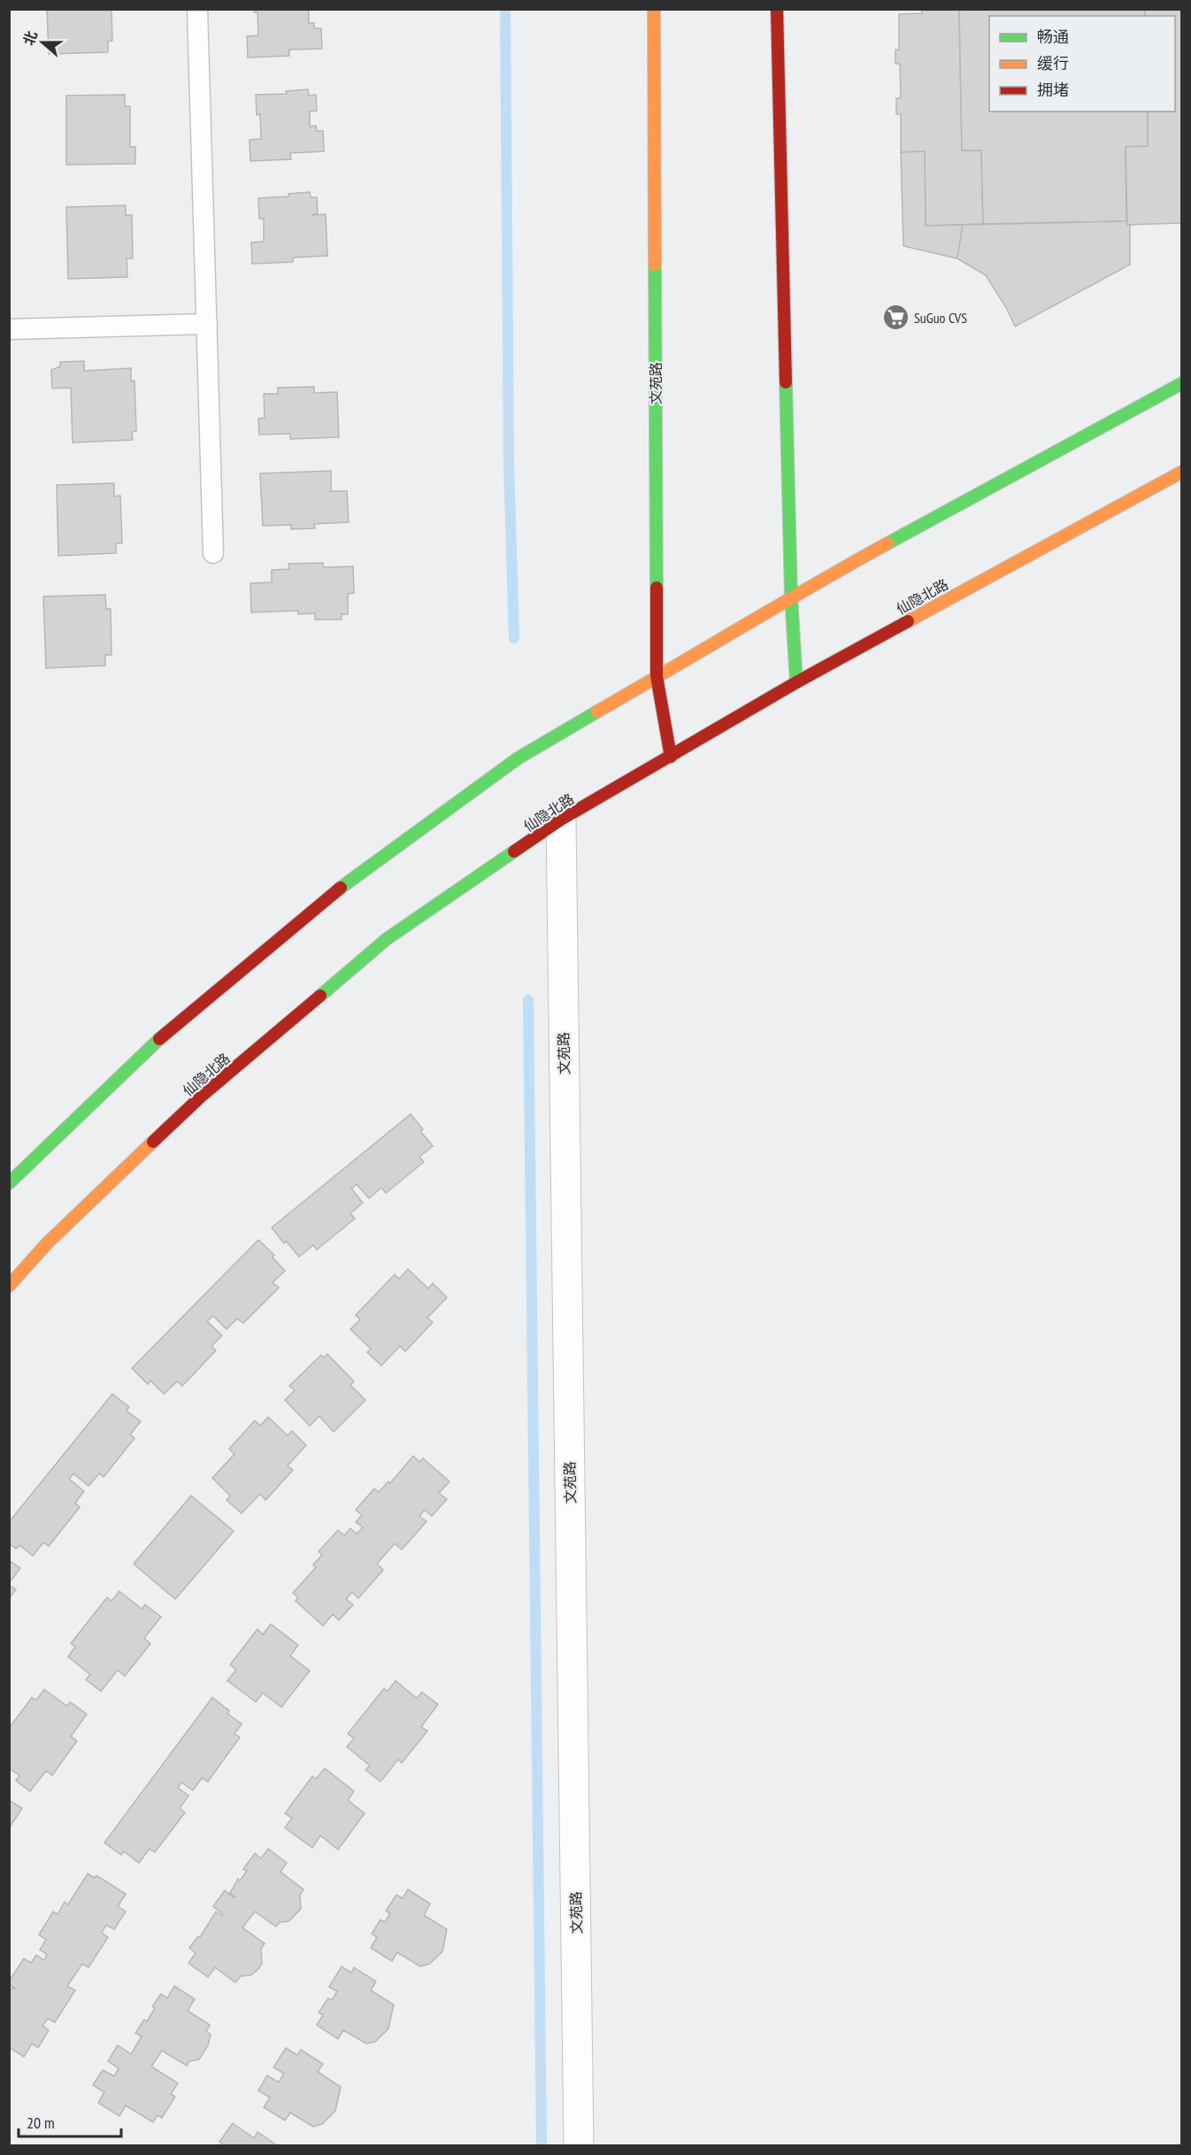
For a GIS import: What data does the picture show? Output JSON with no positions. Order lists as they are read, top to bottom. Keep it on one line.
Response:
{"streets":{"main road":["文苑路","仙隐北路"]},"crossings":[["文苑路","仙隐北路"]],"places":{"supermarket":["SuGuo CVS"]},"legend":["畅通","缓行","拥堵"],"scale_bar":"20 m","north":"left"}
